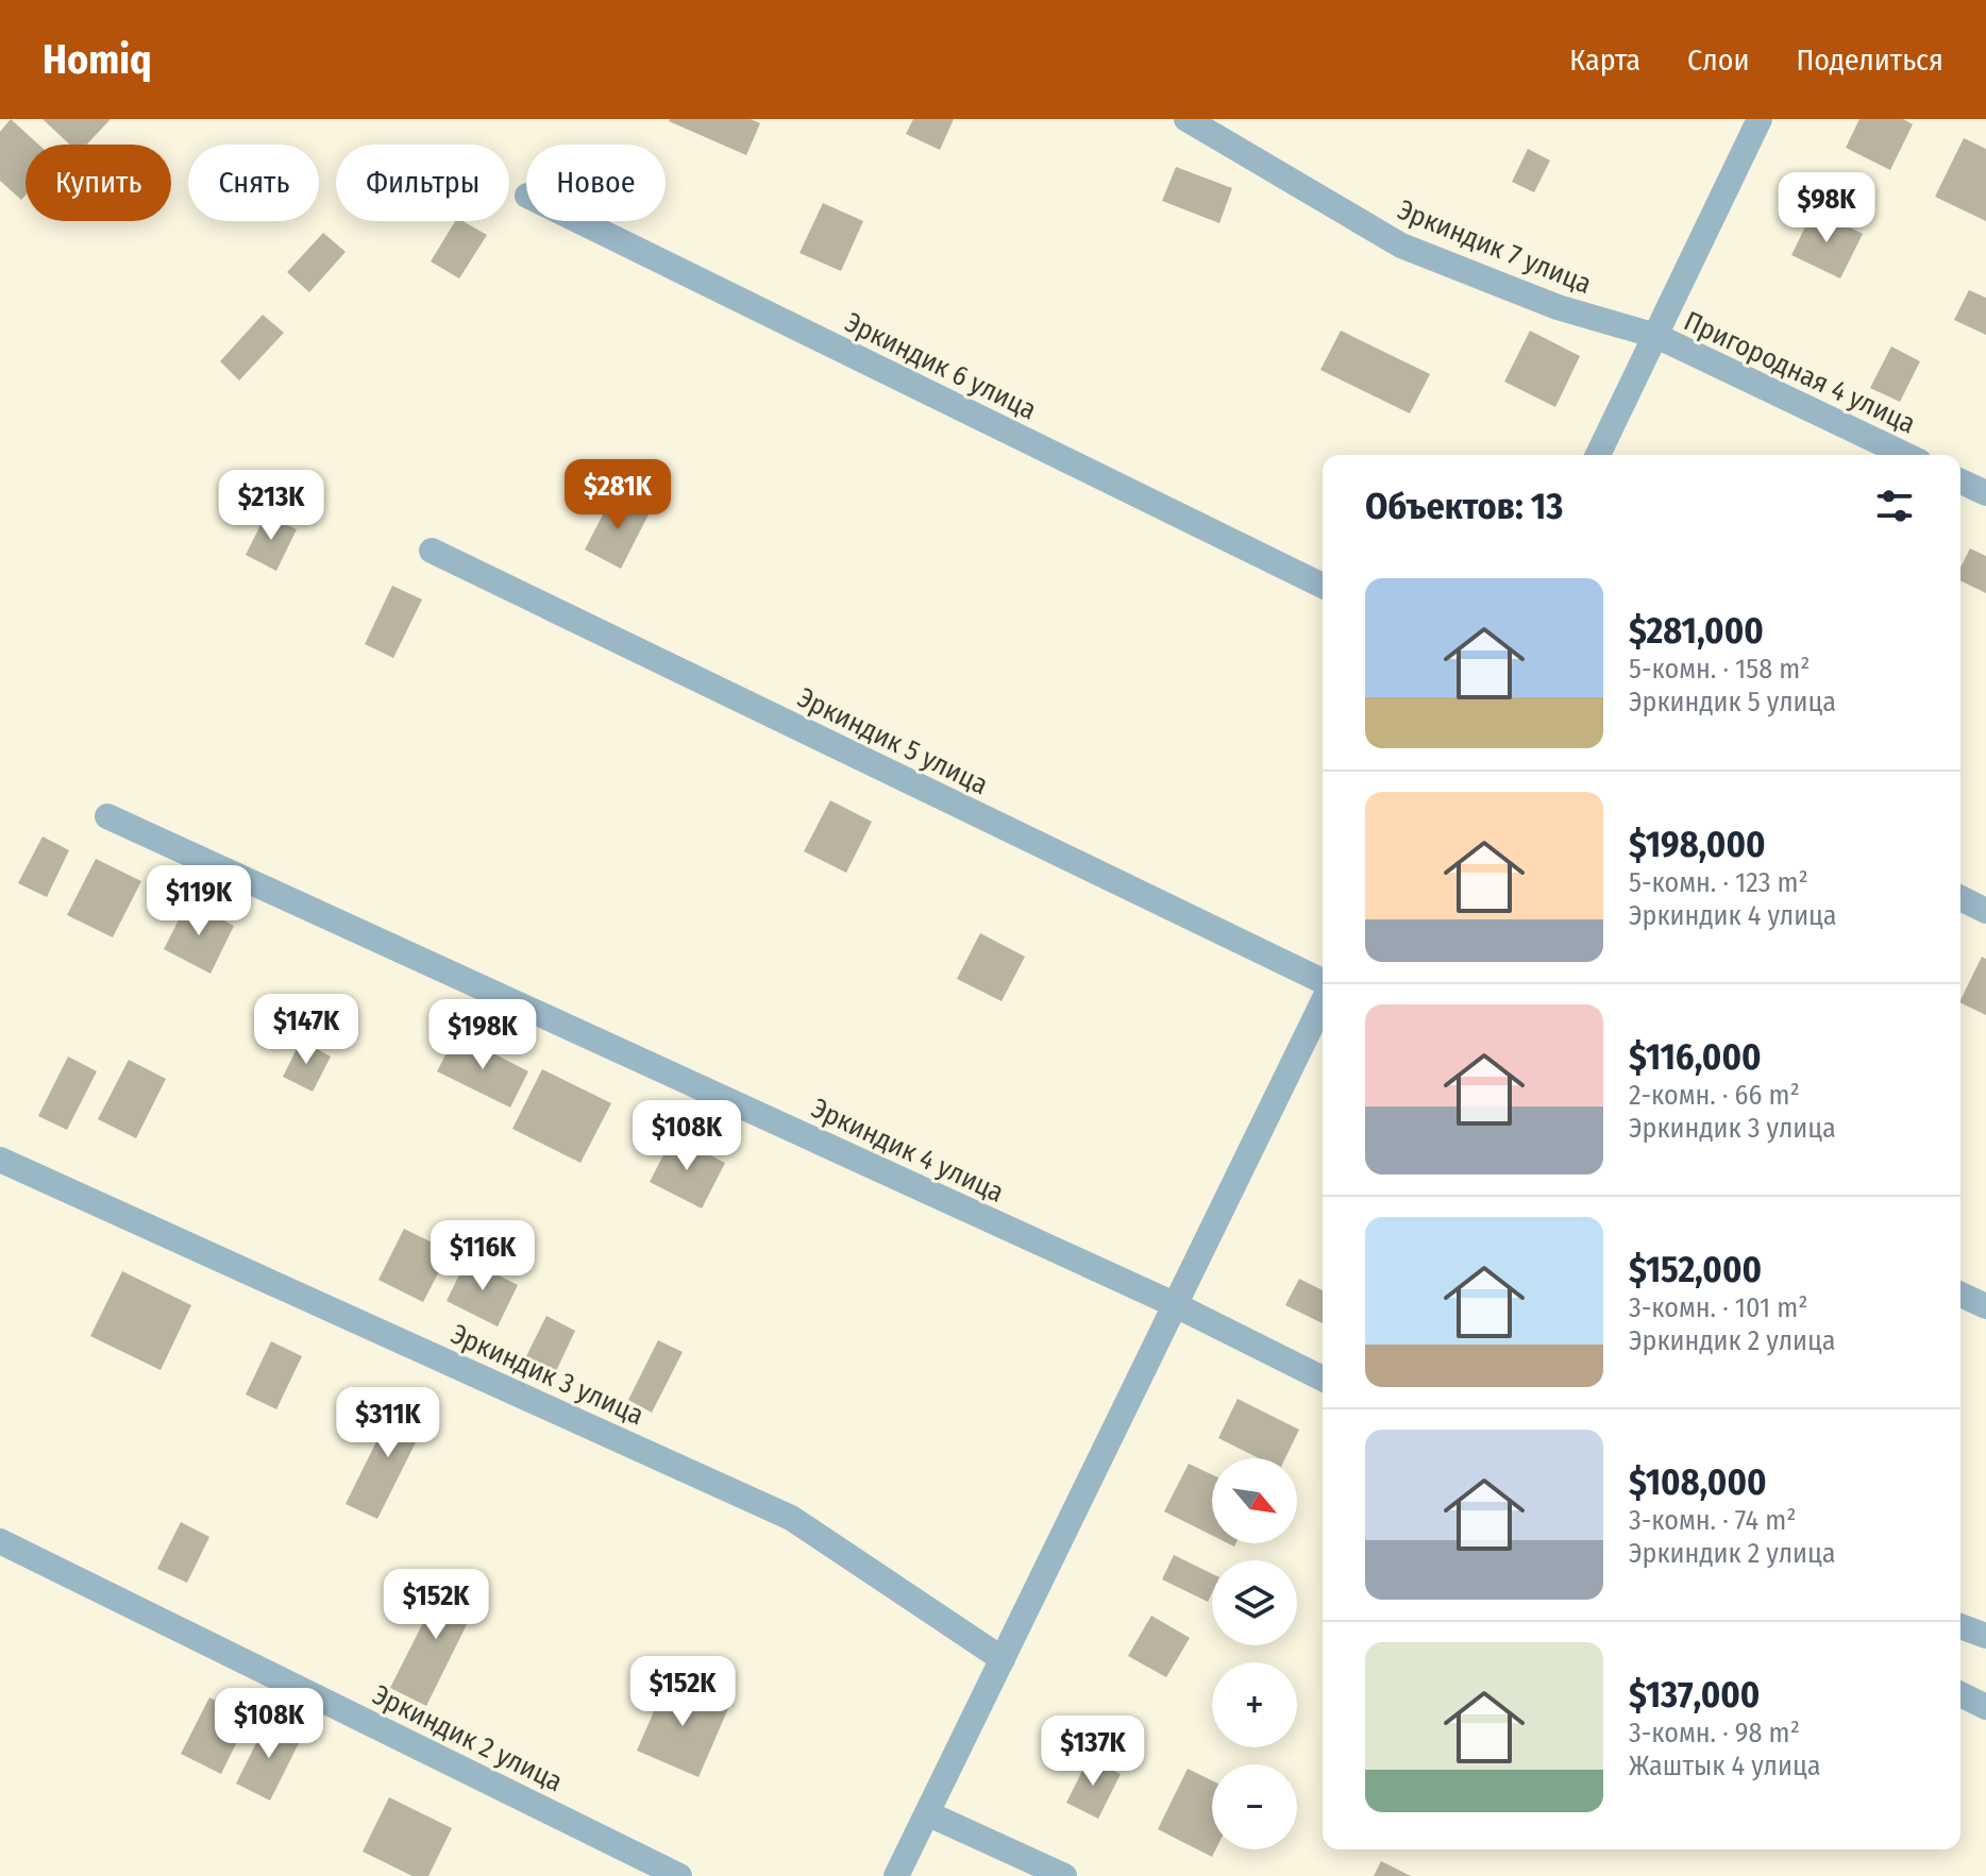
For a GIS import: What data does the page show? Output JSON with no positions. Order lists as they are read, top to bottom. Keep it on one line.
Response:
{"streets":{"street":["Эркиндик 7 улица","Эркиндик 6 улица","Пригородная 4 улица","Эркиндик 5 улица","Эркиндик 4 улица","Эркиндик 3 улица","Эркиндик 2 улица"]},"crossings":[["Эркиндик 7 улица","Пригородная 4 улица"]],"north":"bottom right","page":{"header":"Homiq","nav":["Карта","Слои","Поделиться"],"chip":["Купить","Снять","Фильтры","Новое"],"price":["$98K","$281K","$213K","$119K","$147K","$198K","$108K","$116K","$311K","$152K","$152K","$108K","$137K"],"heading":"Объектов: 13","list":[{"name":"$281,000","note":"5-комн. · 158 m² · Эркиндик 5 улица"},{"name":"$198,000","note":"5-комн. · 123 m² · Эркиндик 4 улица"},{"name":"$116,000","note":"2-комн. · 66 m² · Эркиндик 3 улица"},{"name":"$152,000","note":"3-комн. · 101 m² · Эркиндик 2 улица"},{"name":"$108,000","note":"3-комн. · 74 m² · Эркиндик 2 улица"},{"name":"$137,000","note":"3-комн. · 98 m² · Жаштык 4 улица"}],"map_buttons":["+","−"]}}
